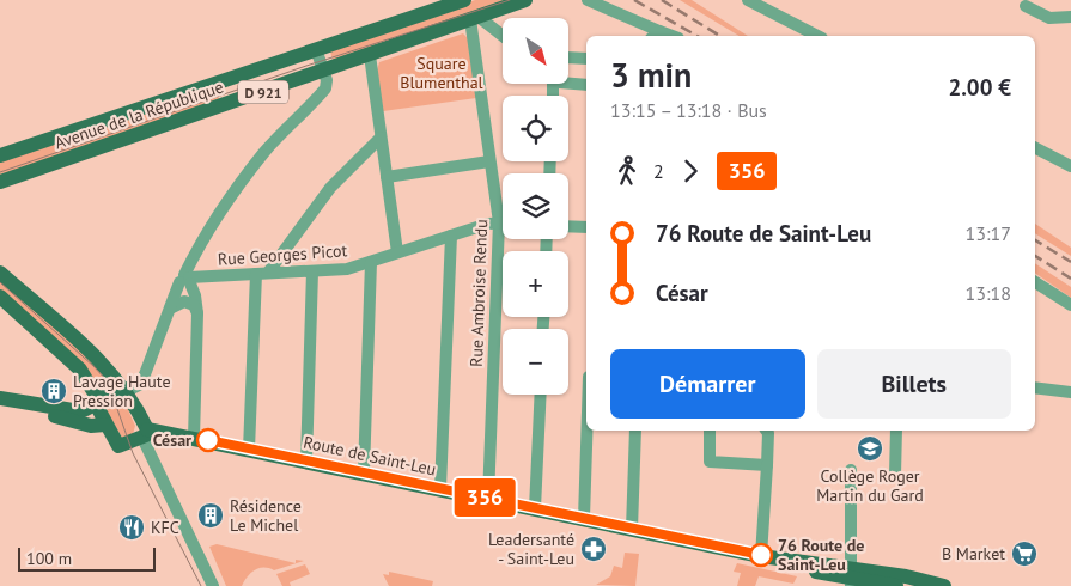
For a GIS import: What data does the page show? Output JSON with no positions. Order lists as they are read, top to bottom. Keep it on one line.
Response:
{"streets":{"main road":["D 921","Avenue de la République","Route de Saint-Leu"],"street":["Rue Georges Picot","Rue Ambroise Rendu"]},"crossings":[["Avenue de la République","Rue Ambroise Rendu"],["Rue Georges Picot","Rue Ambroise Rendu"],["Rue Ambroise Rendu","Route de Saint-Leu"]],"parks":["Square Blumenthal"],"places":{"building":["Lavage Haute Pression","Résidence Le Michel"],"other":["César","76 Route de Saint-Leu"],"school or university":["Collège Roger Martin du Gard"],"restaurant":["KFC"],"pharmacy":["Leadersanté - Saint-Leu"],"supermarket":["B Market"]},"lines":["bus line 356"],"scale_bar":"100 m","north":"bottom right","page":{"on_map":"356","map_buttons":["+","−"],"heading":["3 min","13:15 – 13:18 · Bus","2.00 €"],"legs":["2","356"],"list":[{"name":"76 Route de Saint-Leu","value":"13:17"},{"name":"César","value":"13:18"}],"buttons":["Démarrer","Billets"],"scale":"100 m"}}
